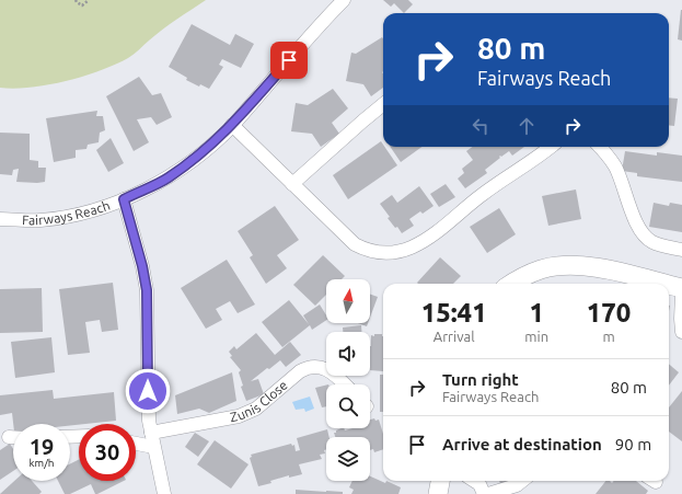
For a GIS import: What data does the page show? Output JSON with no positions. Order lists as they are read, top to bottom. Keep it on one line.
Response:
{"streets":{"street":["Fairways Reach","Zunis Close"]},"north":"top","page":{"turn":["80 m","Fairways Reach"],"eta":["15:41","Arrival","1","min","170","m"],"list":[{"name":"Turn right","note":"Fairways Reach","value":"80 m"},{"name":"Arrive at destination","value":"90 m"}],"speed":"19 km/h","limit":"30"}}
